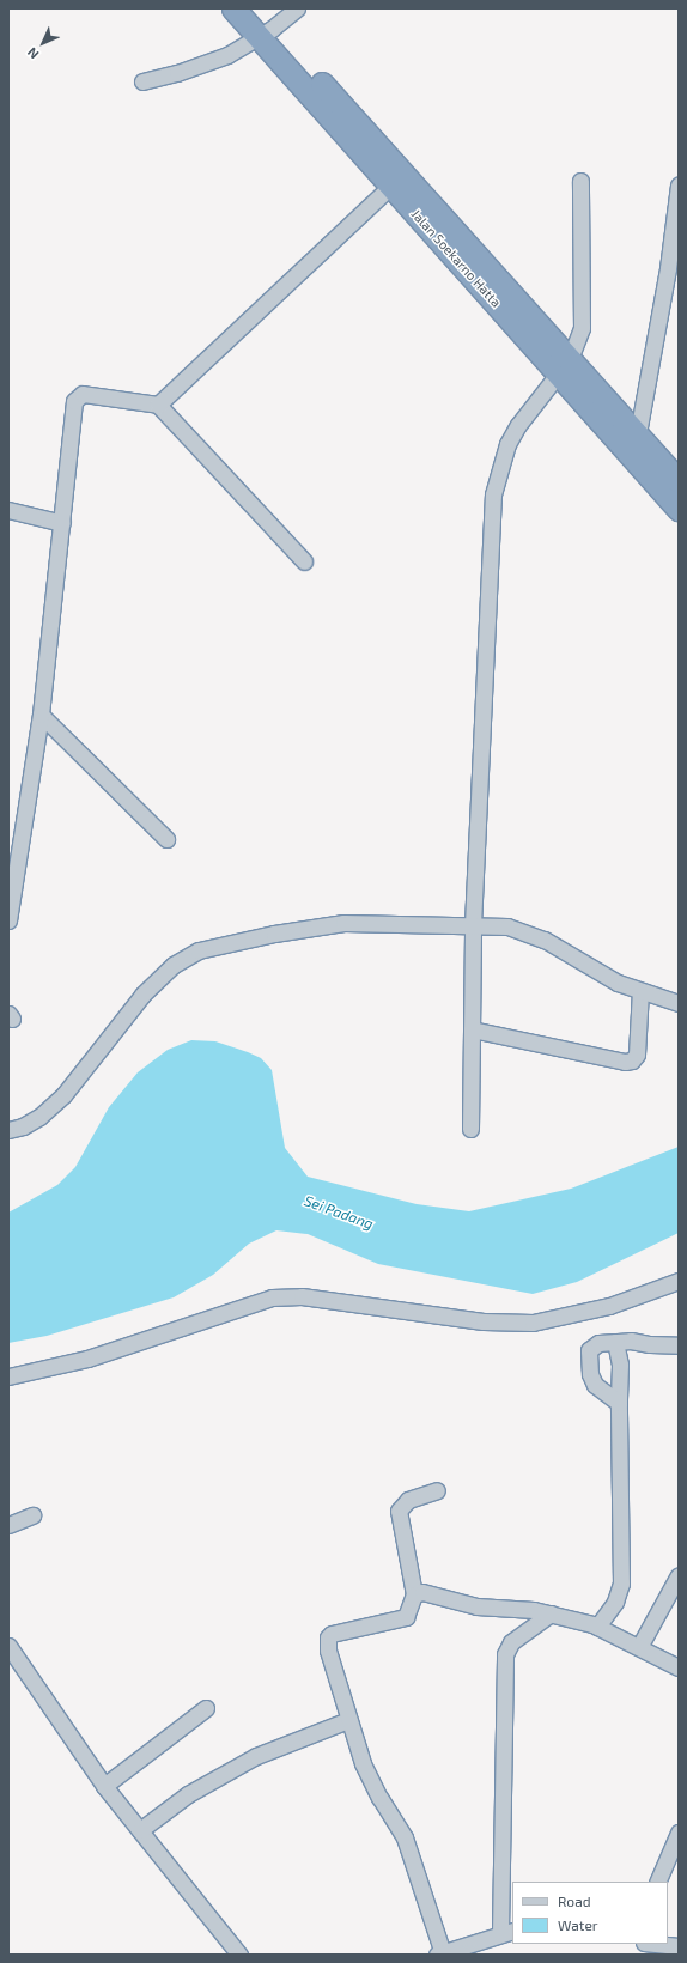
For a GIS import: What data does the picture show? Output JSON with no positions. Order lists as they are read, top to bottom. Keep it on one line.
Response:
{"streets":{"highway":["Jalan Soekarno Hatta"]},"water":["Sei Padang"],"legend":["Road","Water"],"north":"bottom left"}
